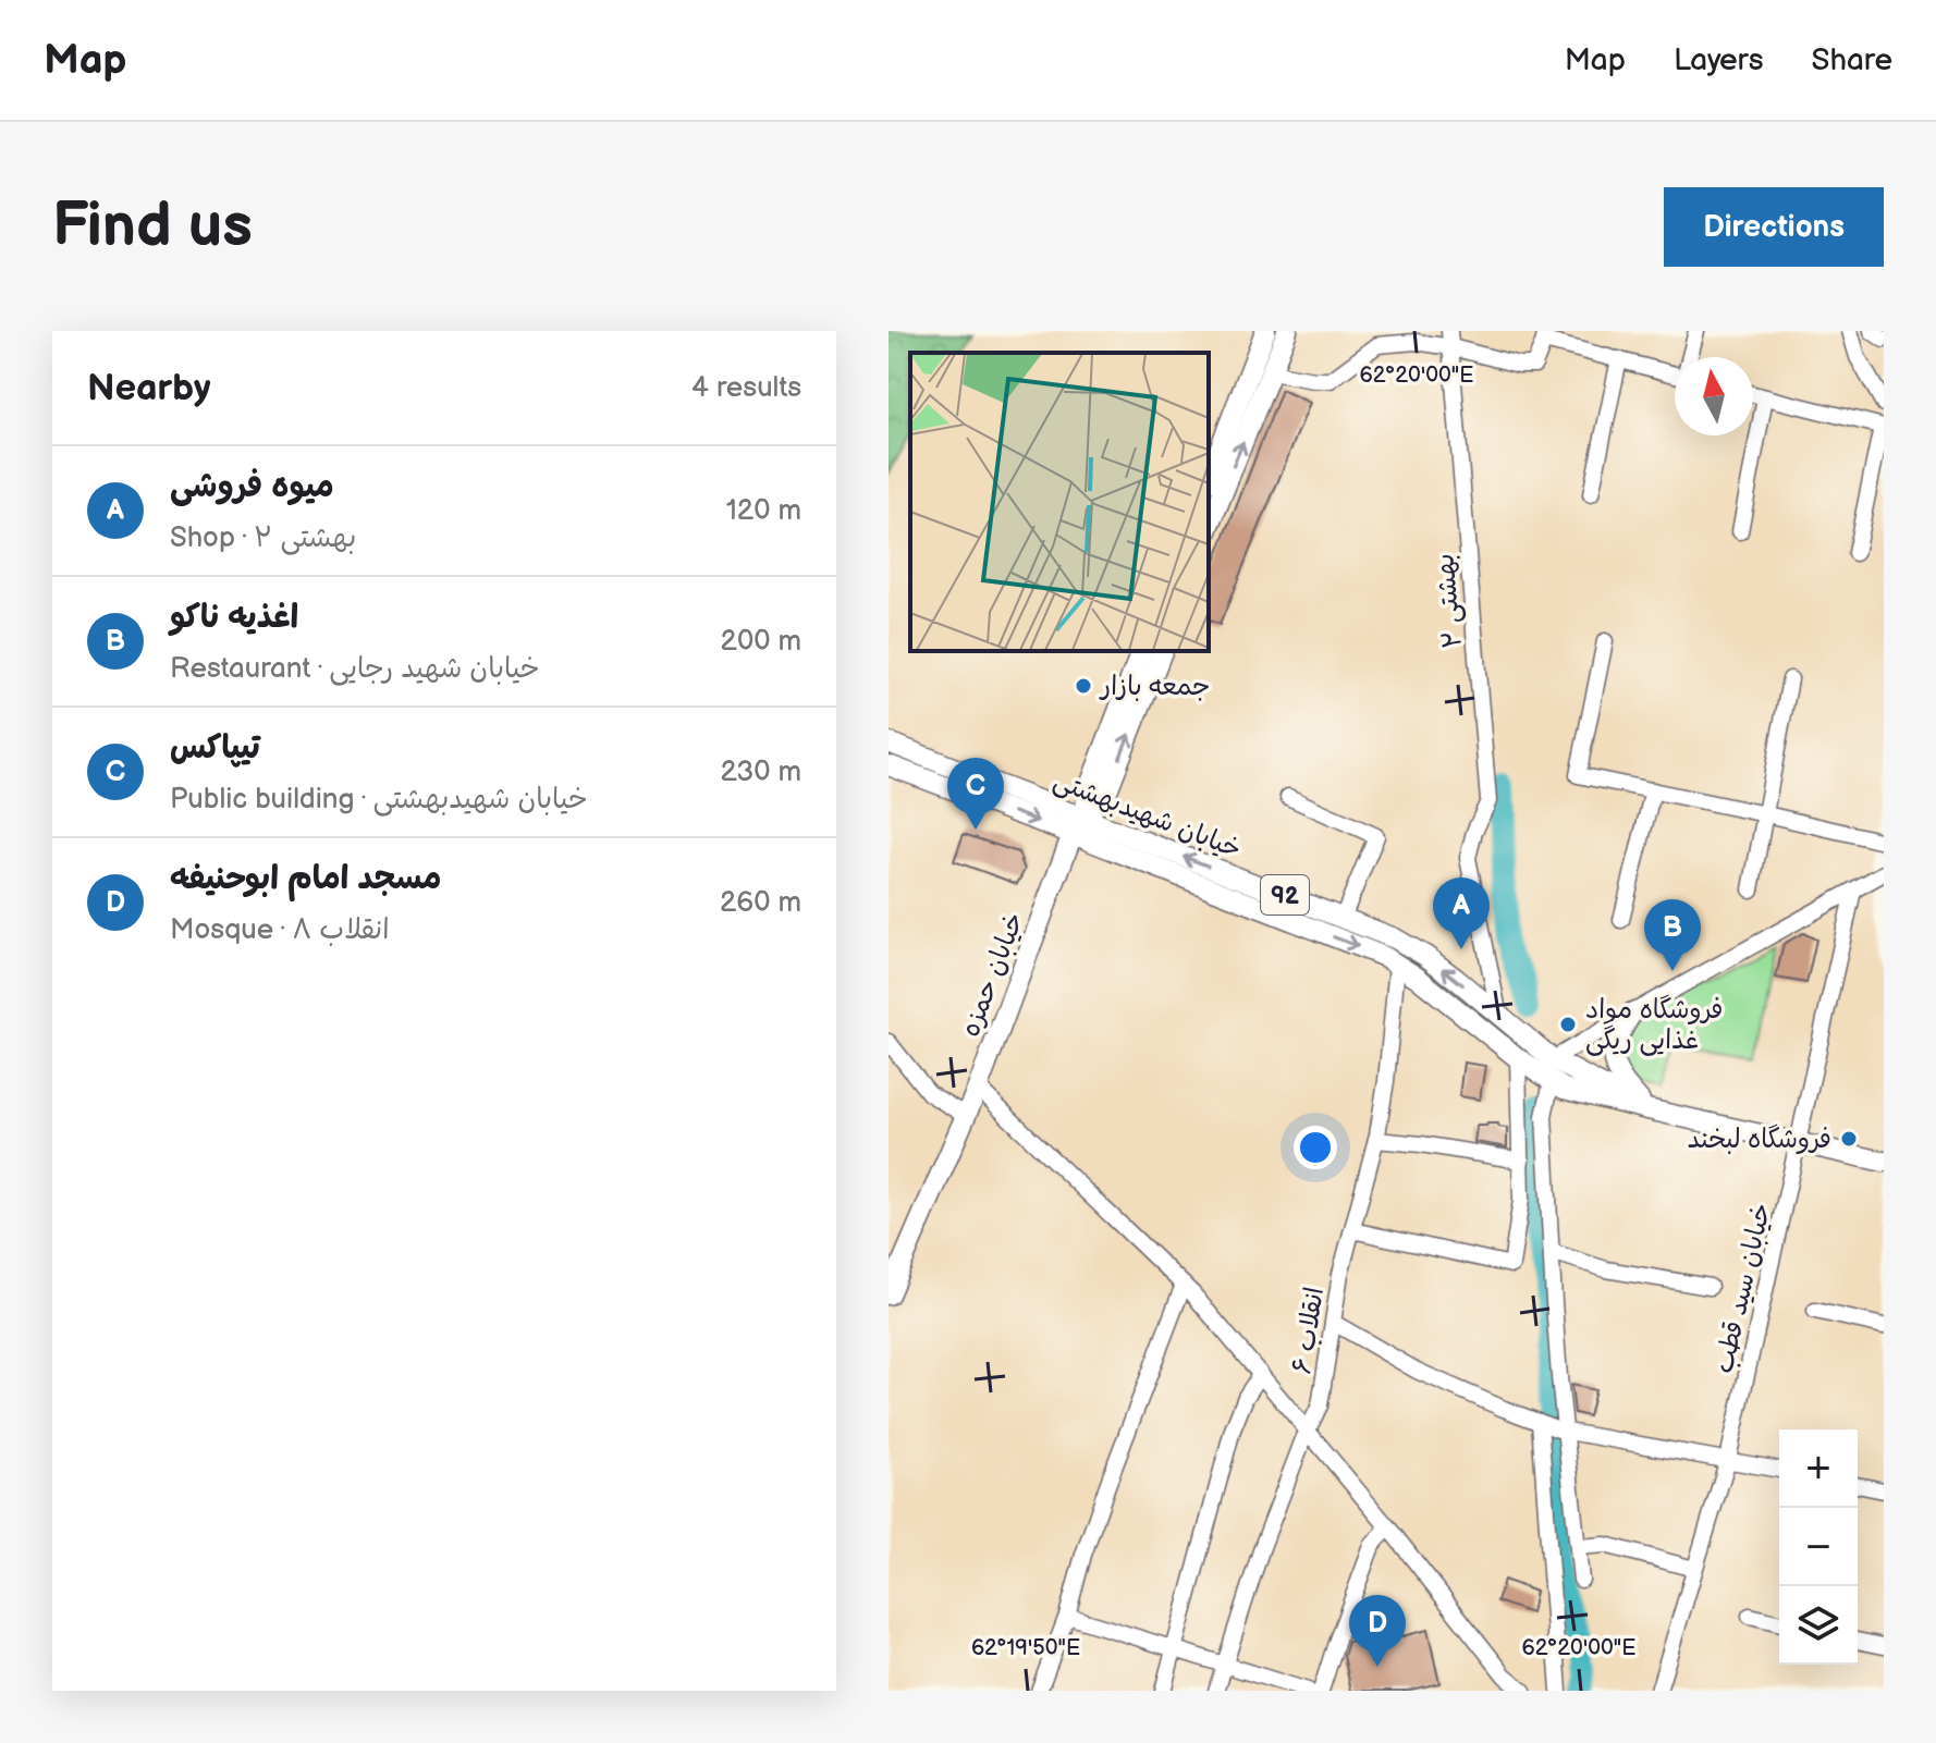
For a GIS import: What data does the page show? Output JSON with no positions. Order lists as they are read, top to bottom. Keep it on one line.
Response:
{"streets":{"main road":["خیابان شهیدبهشتی","92","خیابان حمزه"],"street":["بهشتی ۲","خیابان سید قطب","انقلاب ۶"]},"crossings":[["بهشتی ۲","خیابان شهیدبهشتی"],["خیابان شهیدبهشتی","خیابان حمزه"],["خیابان شهیدبهشتی","خیابان سید قطب"],["خیابان شهیدبهشتی","انقلاب ۶"]],"places":["جمعه بازار","فروشگاه مواد غذایی ریگی","فروشگاه لبخند"],"north":"top","page":{"header":"Map","nav":["Map","Layers","Share"],"buttons":"Directions","title":"Find us","heading":["Nearby","4 results"],"list":[{"mark":"A","name":"میوه فروشی","note":"Shop · بهشتی ۲","value":"120 m"},{"mark":"B","name":"اغذیه ناکو","note":"Restaurant · خیابان شهید رجایی","value":"200 m"},{"mark":"C","name":"تیپاکس","note":"Public building · خیابان شهیدبهشتی","value":"230 m"},{"mark":"D","name":"مسجد امام ابوحنیفه","note":"Mosque · انقلاب ۸","value":"260 m"}],"pins":["C","A","B","D"],"map_buttons":["+","−"]},"coordinates":["62°20'00\"E","62°19'50\"E"]}
